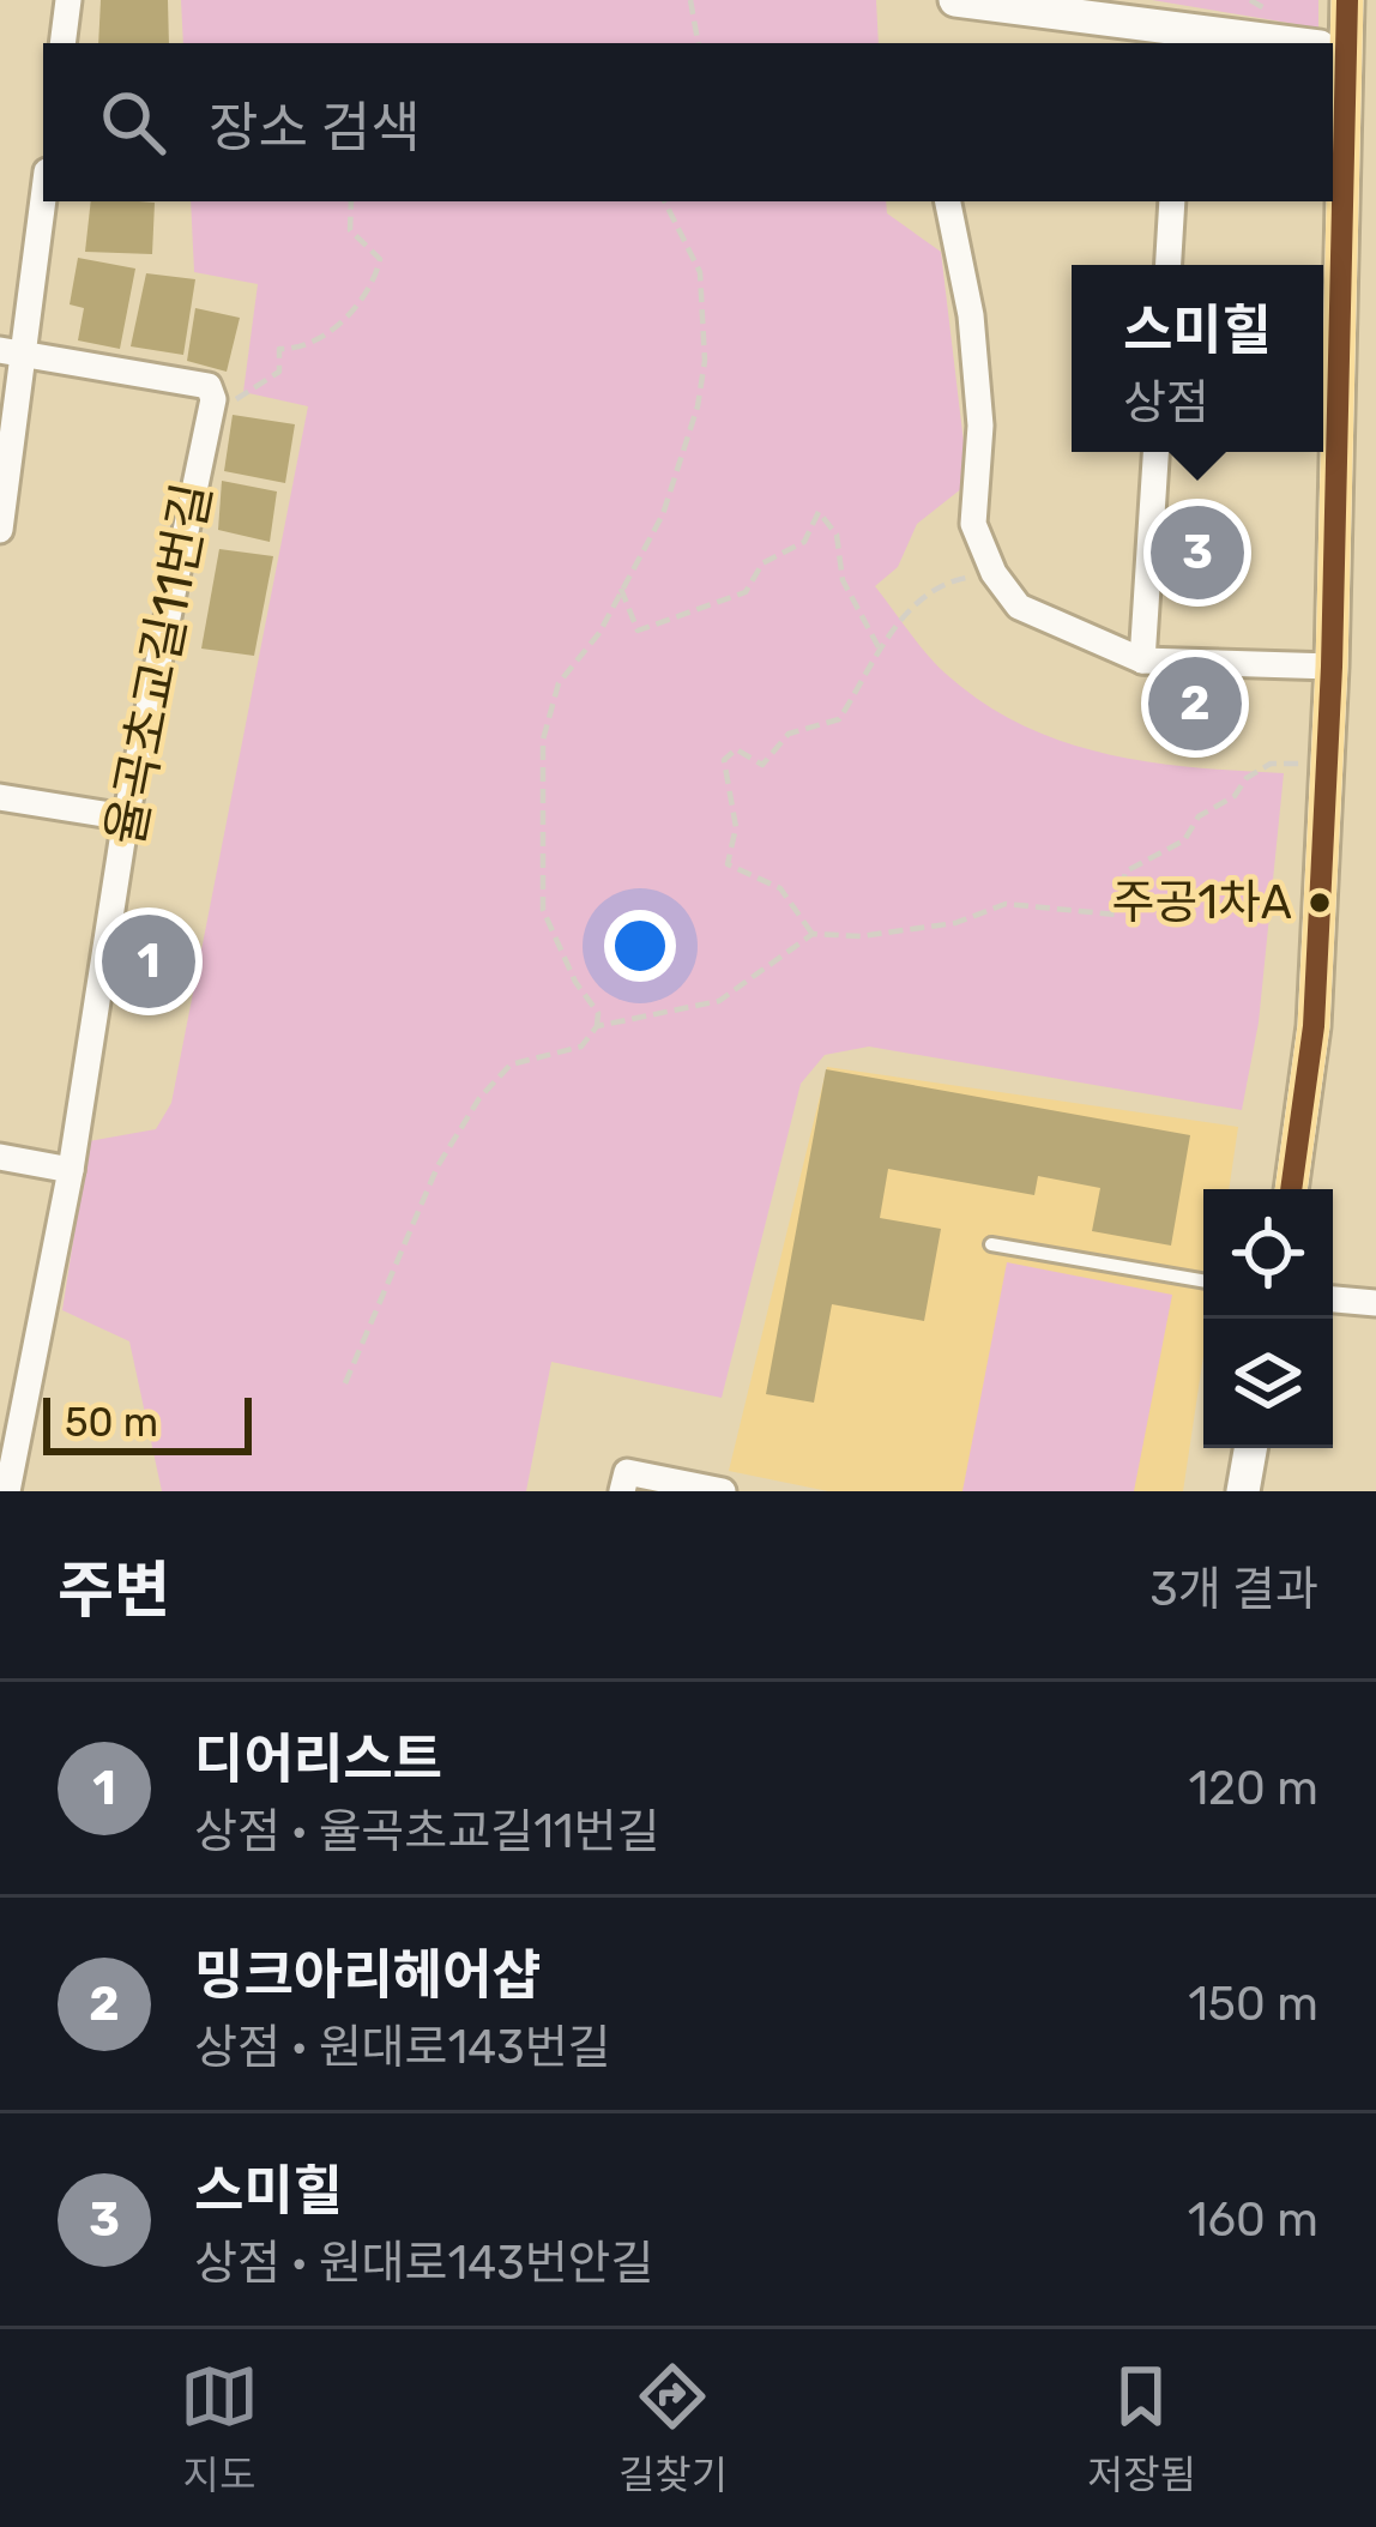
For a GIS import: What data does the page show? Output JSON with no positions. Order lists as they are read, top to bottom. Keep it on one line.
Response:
{"streets":{"street":["율곡초교길11번길"]},"places":["주공1차A"],"scale_bar":"50 m","page":{"search":"장소 검색","popup":["스미힐","상점"],"pins":["3","2","1"],"scale":"50 m","heading":["주변","3개 결과"],"list":[{"mark":"1","name":"디어리스트","note":"상점 · 율곡초교길11번길","value":"120 m"},{"mark":"2","name":"밍크아리헤어샵","note":"상점 · 원대로143번길","value":"150 m"},{"mark":"3","name":"스미힐","note":"상점 · 원대로143번안길","value":"160 m"}],"nav":["지도","길찾기","저장됨"]}}
